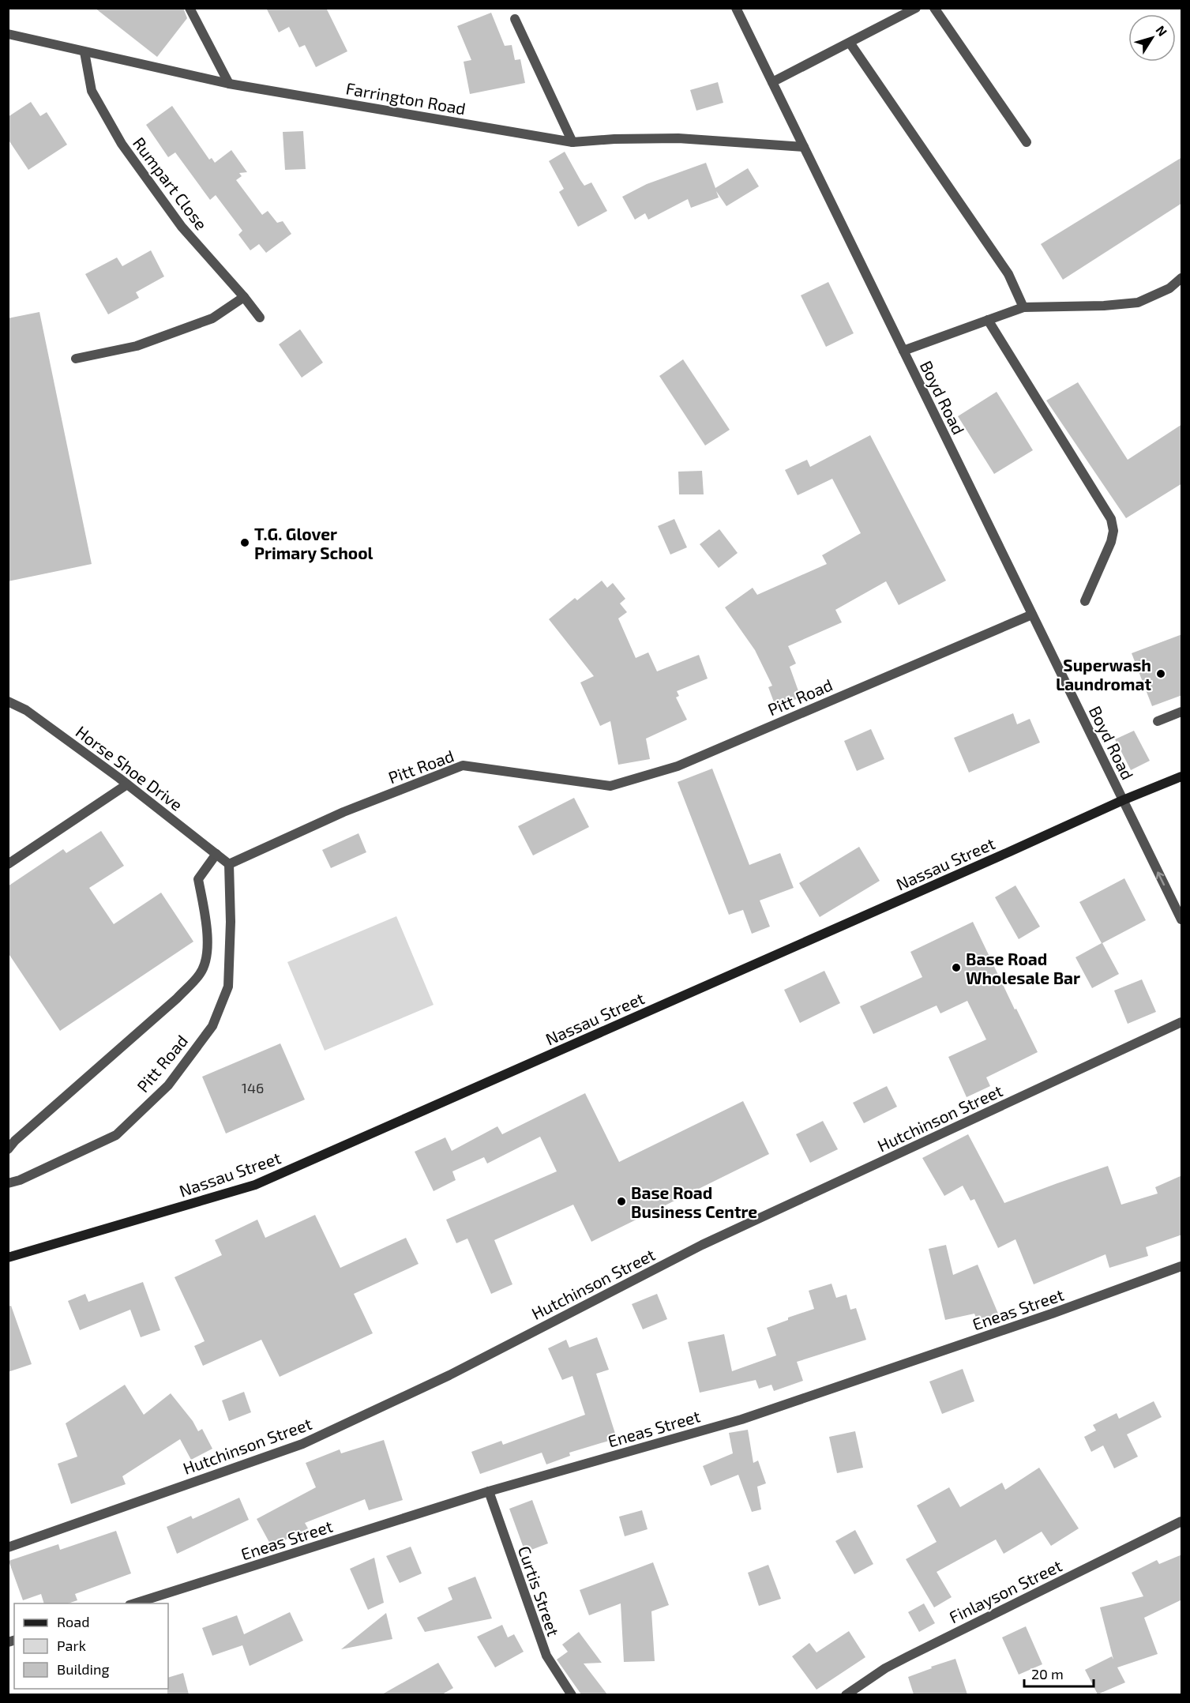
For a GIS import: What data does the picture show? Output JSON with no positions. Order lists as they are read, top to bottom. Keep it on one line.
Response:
{"streets":{"main road":["Nassau Street"],"street":["Farrington Road","Rumpart Close","Boyd Road","Pitt Road","Horse Shoe Drive","Hutchinson Street","Eneas Street","Curtis Street","Finlayson Street"]},"crossings":[["Farrington Road","Rumpart Close"],["Farrington Road","Boyd Road"],["Boyd Road","Pitt Road"],["Boyd Road","Nassau Street"],["Pitt Road","Horse Shoe Drive"],["Eneas Street","Curtis Street"]],"places":["T.G. Glover Primary School","Superwash Laundromat","Base Road Wholesale Bar","Base Road Business Centre"],"house_numbers":["146"],"legend":["Road","Park","Building"],"scale_bar":"20 m","north":"top right"}
